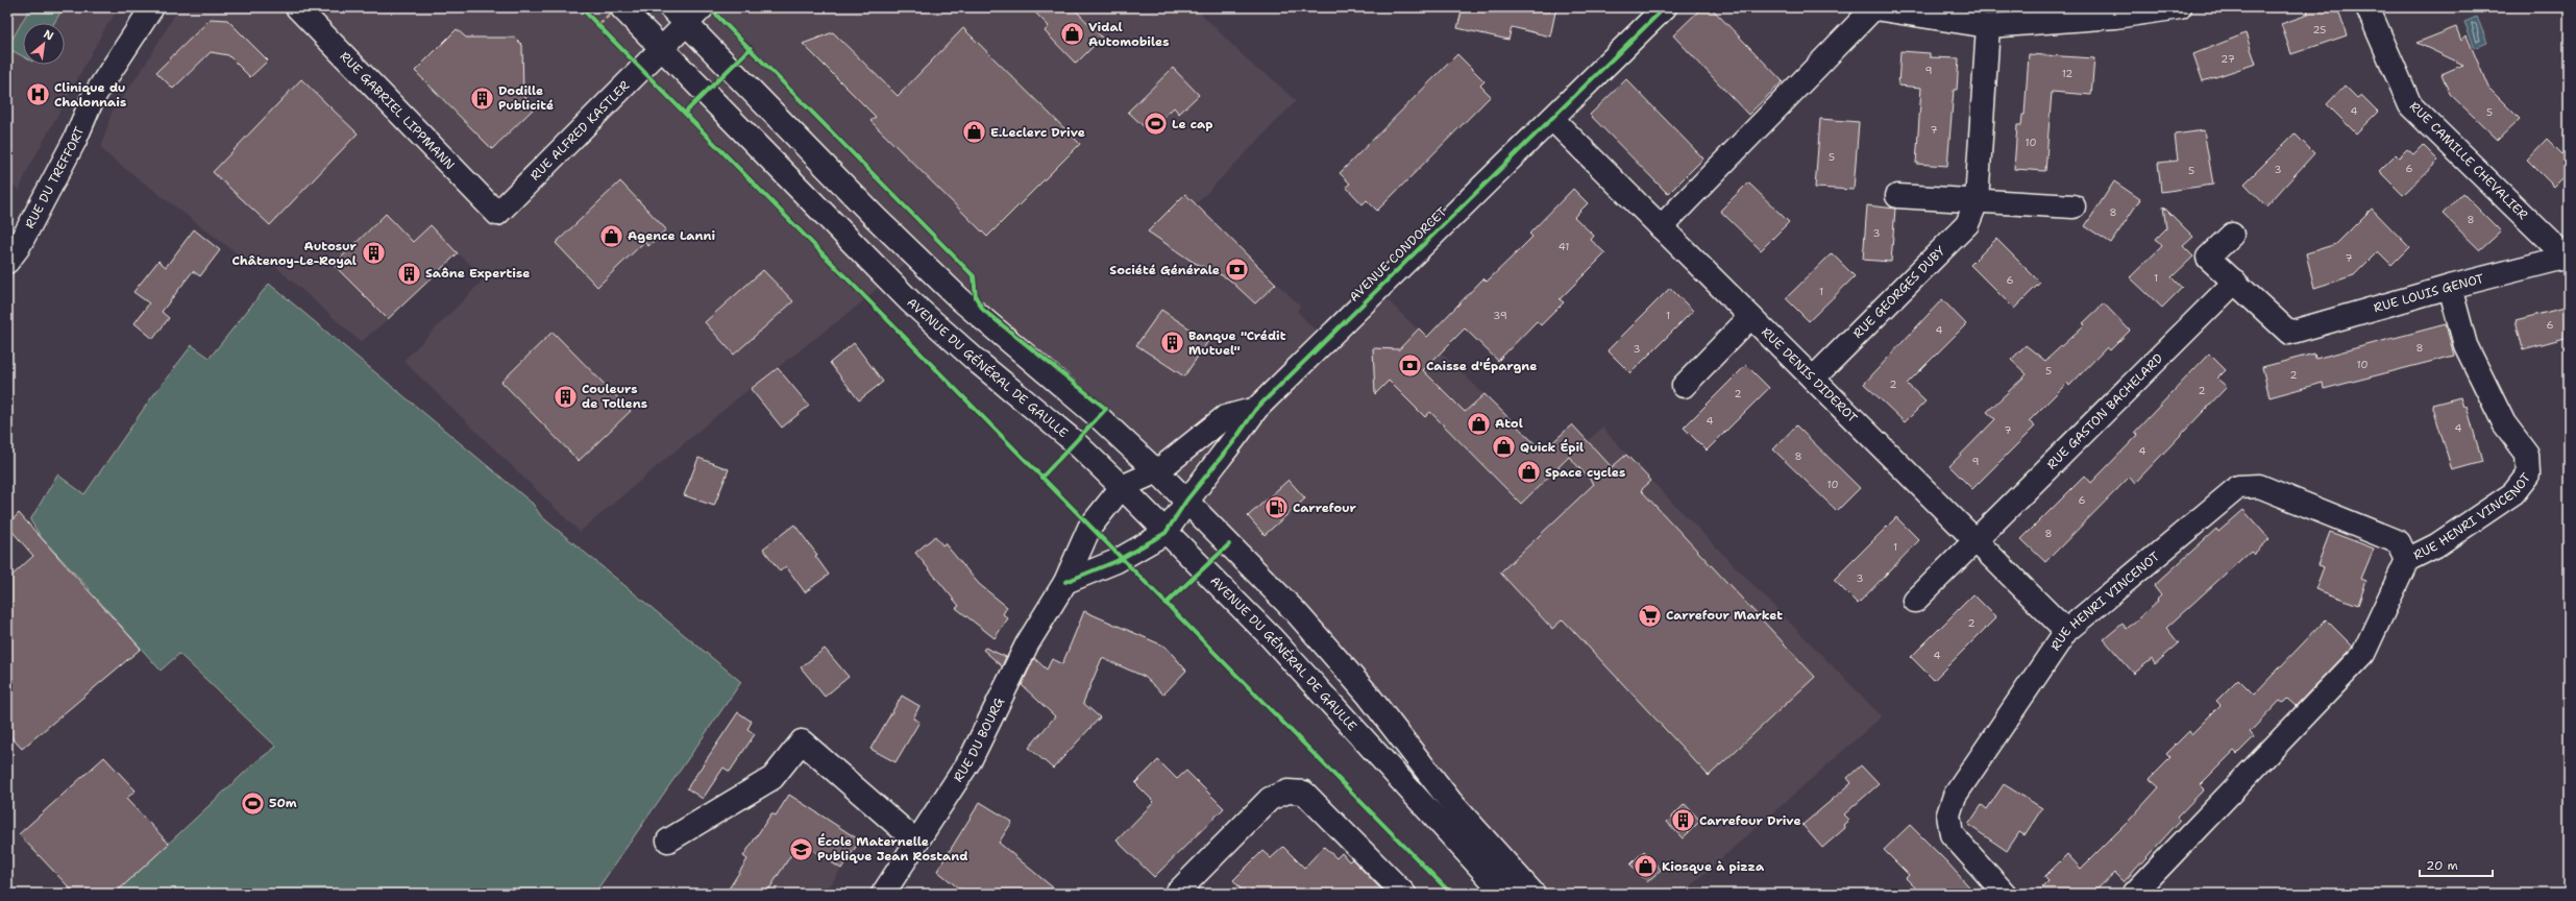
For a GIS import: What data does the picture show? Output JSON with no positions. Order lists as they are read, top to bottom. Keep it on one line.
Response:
{"streets":{"street":["RUE GABRIEL LIPPMANN","RUE ALFRED KASTLER","RUE CAMILLE CHEVALIER","RUE DU TREFFORT","AVENUE CONDORCET","RUE GEORGES DUBY","RUE LOUIS GENOT","AVENUE DU GÉNÉRAL DE GAULLE","RUE DENIS DIDEROT","RUE GASTON BACHELARD","RUE HENRI VINCENOT","RUE DU BOURG"]},"crossings":[["RUE GABRIEL LIPPMANN","RUE ALFRED KASTLER"],["RUE ALFRED KASTLER","AVENUE DU GÉNÉRAL DE GAULLE"],["RUE CAMILLE CHEVALIER","RUE LOUIS GENOT"],["AVENUE CONDORCET","AVENUE DU GÉNÉRAL DE GAULLE"],["AVENUE CONDORCET","RUE DENIS DIDEROT"],["AVENUE CONDORCET","RUE DU BOURG"],["RUE GEORGES DUBY","RUE DENIS DIDEROT"],["RUE LOUIS GENOT","RUE GASTON BACHELARD"],["RUE LOUIS GENOT","RUE HENRI VINCENOT"],["AVENUE DU GÉNÉRAL DE GAULLE","RUE DU BOURG"],["RUE DENIS DIDEROT","RUE GASTON BACHELARD"],["RUE DENIS DIDEROT","RUE HENRI VINCENOT"]],"places":{"shop":["Vidal Automobiles","E.Leclerc Drive","Agence Lanni","Atol","Quick Épil","Space cycles","Kiosque à pizza"],"hospital":["Clinique du Chalonnais"],"building":["Dodille Publicité","Autosur Châtenoy-Le-Royal","Saône Expertise","Banque \"Crédit Mutuel\"","Couleurs de Tollens","Carrefour Drive"],"sports":["Le cap","50m"],"bank":["Société Générale","Caisse d'Épargne"],"fuel station":["Carrefour"],"supermarket":["Carrefour Market"],"school or university":["École Maternelle Publique Jean Rostand"]},"house_numbers":["25","27","9","12","4","5","7","10","5","6","3","5","8","8","3","41","7","1","6","1","39","1","6","4","8","3","10","5","2","2","2","2","4","4","7","4","8","9","10","6","8","1","3","2","4"],"scale_bar":"20 m","north":"top right"}
